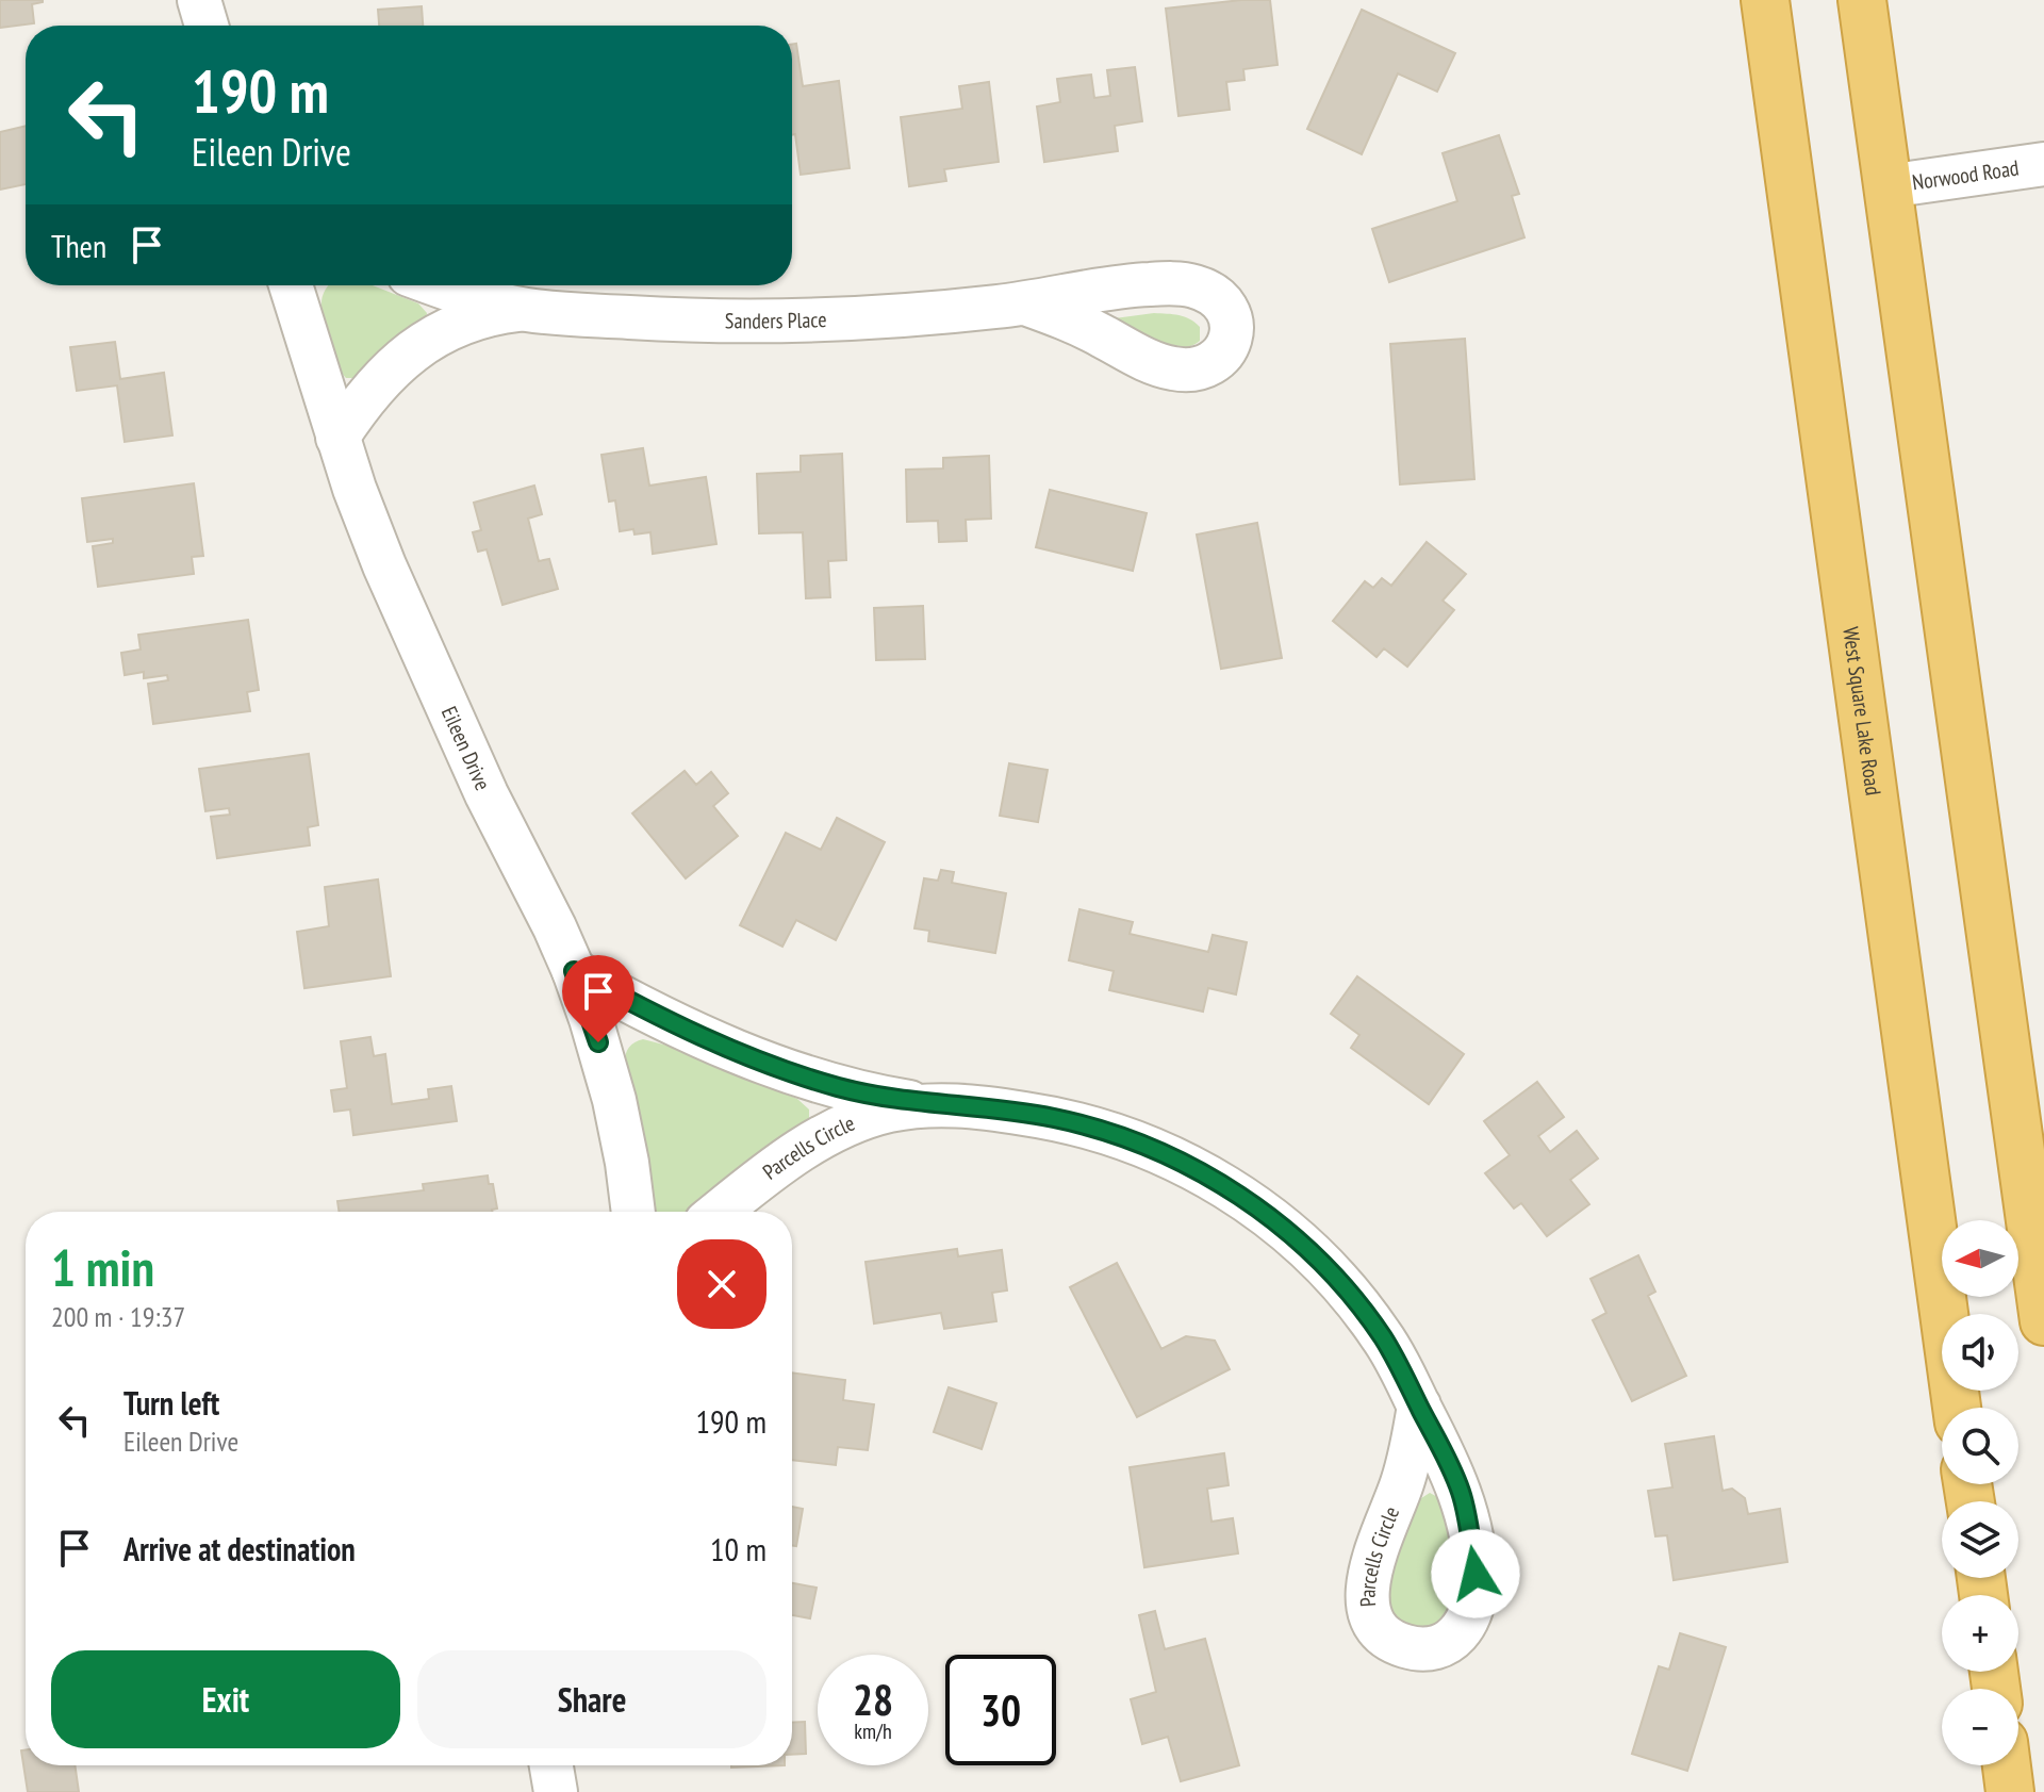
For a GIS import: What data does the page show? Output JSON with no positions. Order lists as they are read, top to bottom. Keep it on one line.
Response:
{"streets":{"highway":["West Square Lake Road"],"street":["Norwood Road","Sanders Place","Eileen Drive","Parcells Circle"]},"crossings":[["Sanders Place","Eileen Drive"],["Eileen Drive","Parcells Circle"]],"north":"left","page":{"turn":["190 m","Eileen Drive"],"then":"Then","heading":["1 min","200 m · 19:37"],"map_buttons":["+","−"],"list":[{"name":"Turn left","note":"Eileen Drive","value":"190 m"},{"name":"Arrive at destination","value":"10 m"}],"buttons":["Exit","Share"],"speed":"28 km/h","limit":"30"}}
